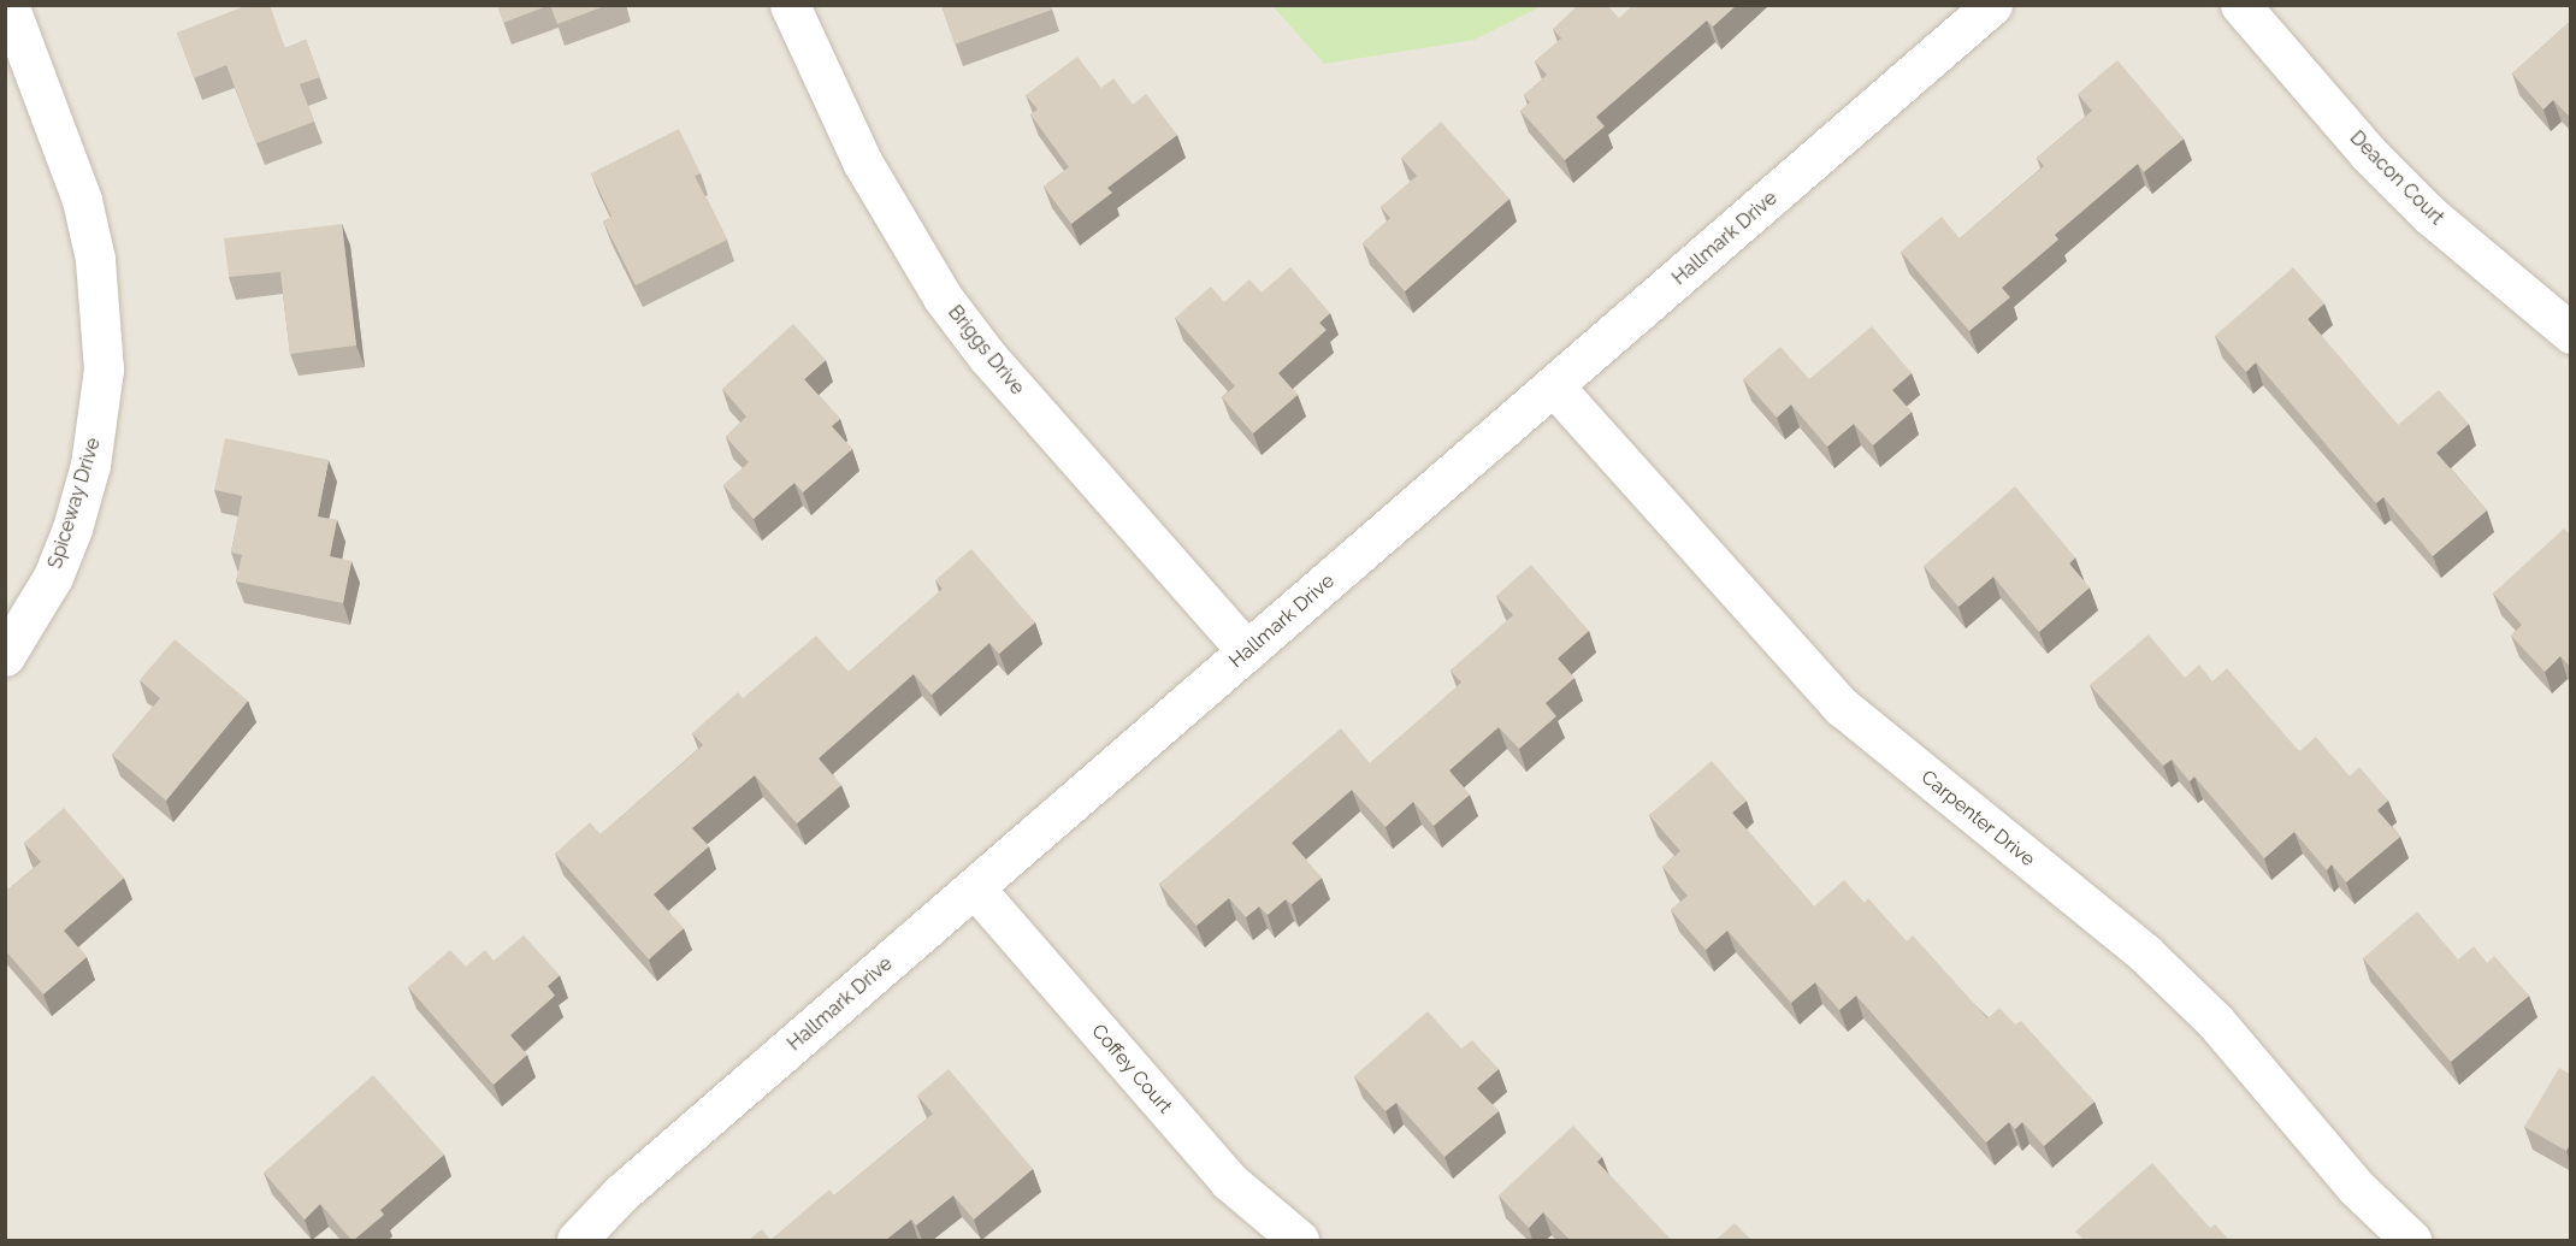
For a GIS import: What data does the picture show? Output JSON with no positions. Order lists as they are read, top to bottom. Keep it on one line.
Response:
{"streets":{"street":["Deacon Court","Hallmark Drive","Briggs Drive","Spiceway Drive","Carpenter Drive","Coffey Court"]},"crossings":[["Hallmark Drive","Briggs Drive"],["Hallmark Drive","Carpenter Drive"],["Hallmark Drive","Coffey Court"]]}
